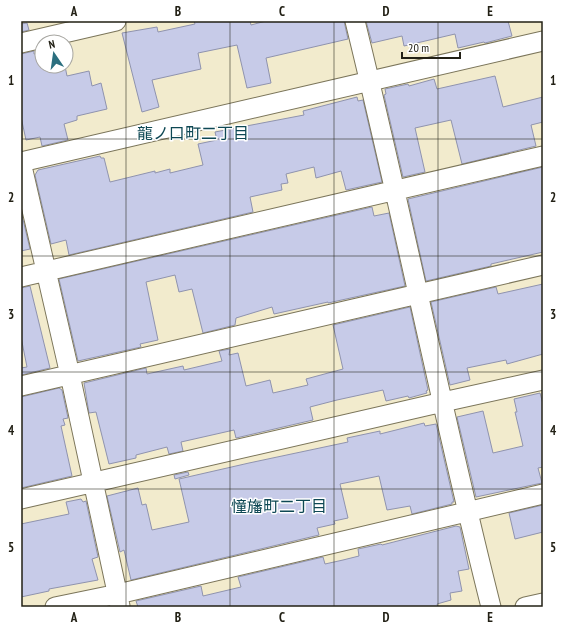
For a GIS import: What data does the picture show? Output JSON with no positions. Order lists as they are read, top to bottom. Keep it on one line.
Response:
{"districts":["龍ノ口町二丁目","憧旛町二丁目"],"scale_bar":"20 m","north":"top","grid":{"columns":["A","B","C","D","E"],"rows":["1","2","3","4","5"]}}
